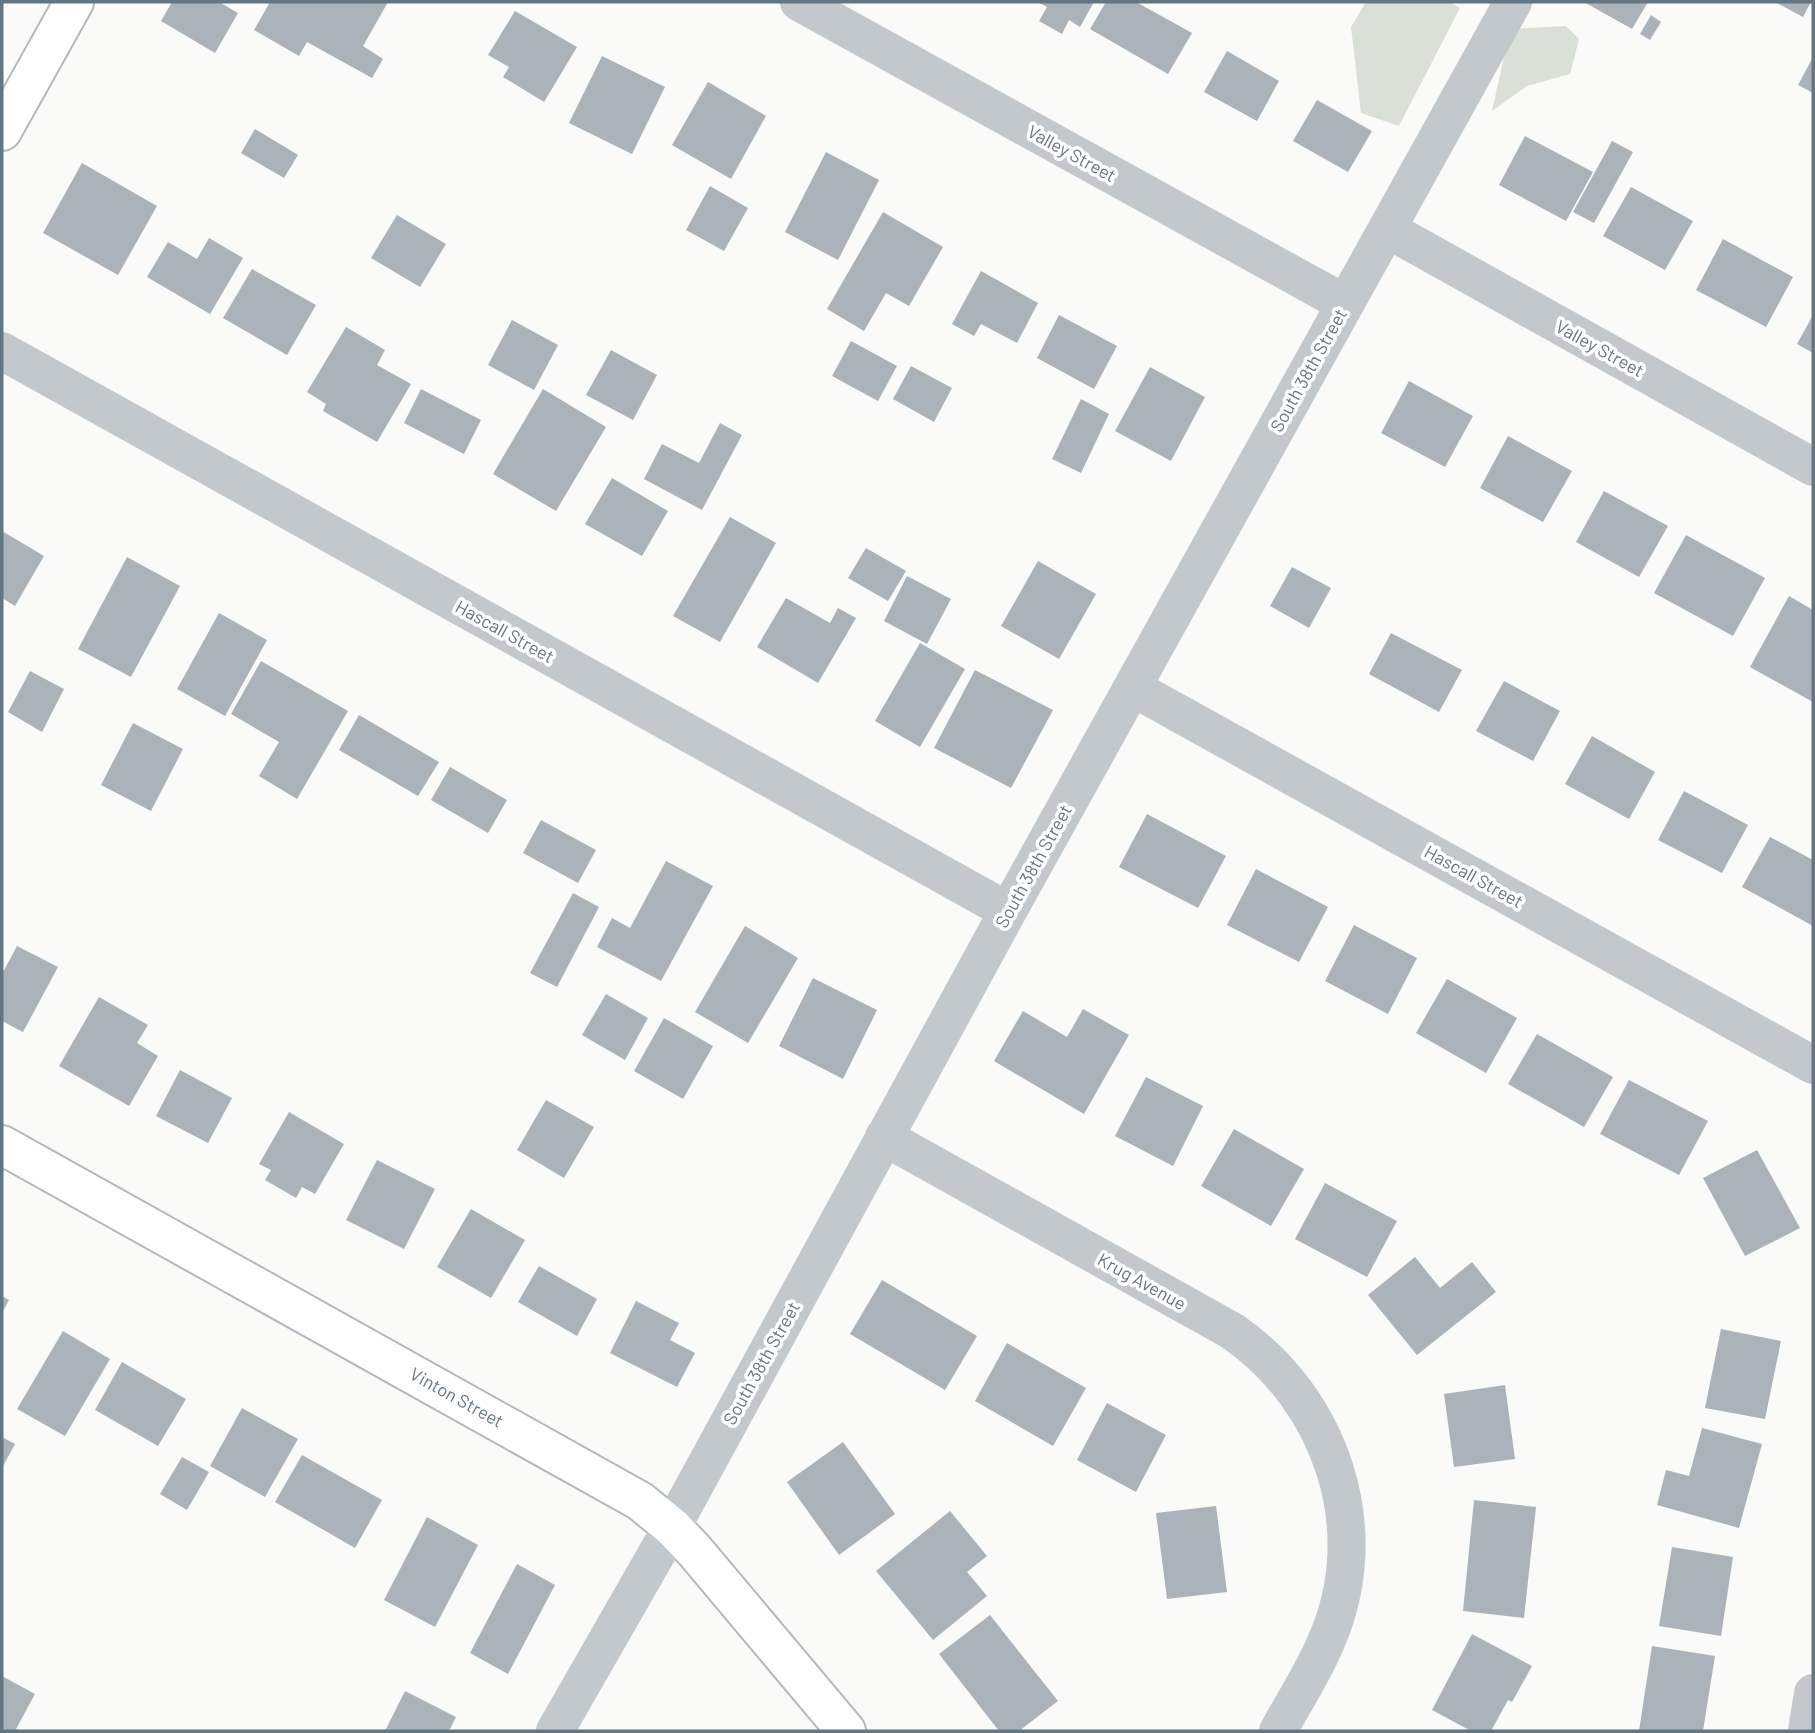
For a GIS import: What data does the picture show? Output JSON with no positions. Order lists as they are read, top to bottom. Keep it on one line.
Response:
{"streets":{"street":["Valley Street","South 38th Street","Hascall Street","Krug Avenue","Vinton Street"]},"crossings":[["Valley Street","South 38th Street"],["South 38th Street","Hascall Street"],["South 38th Street","Krug Avenue"],["South 38th Street","Vinton Street"]]}
